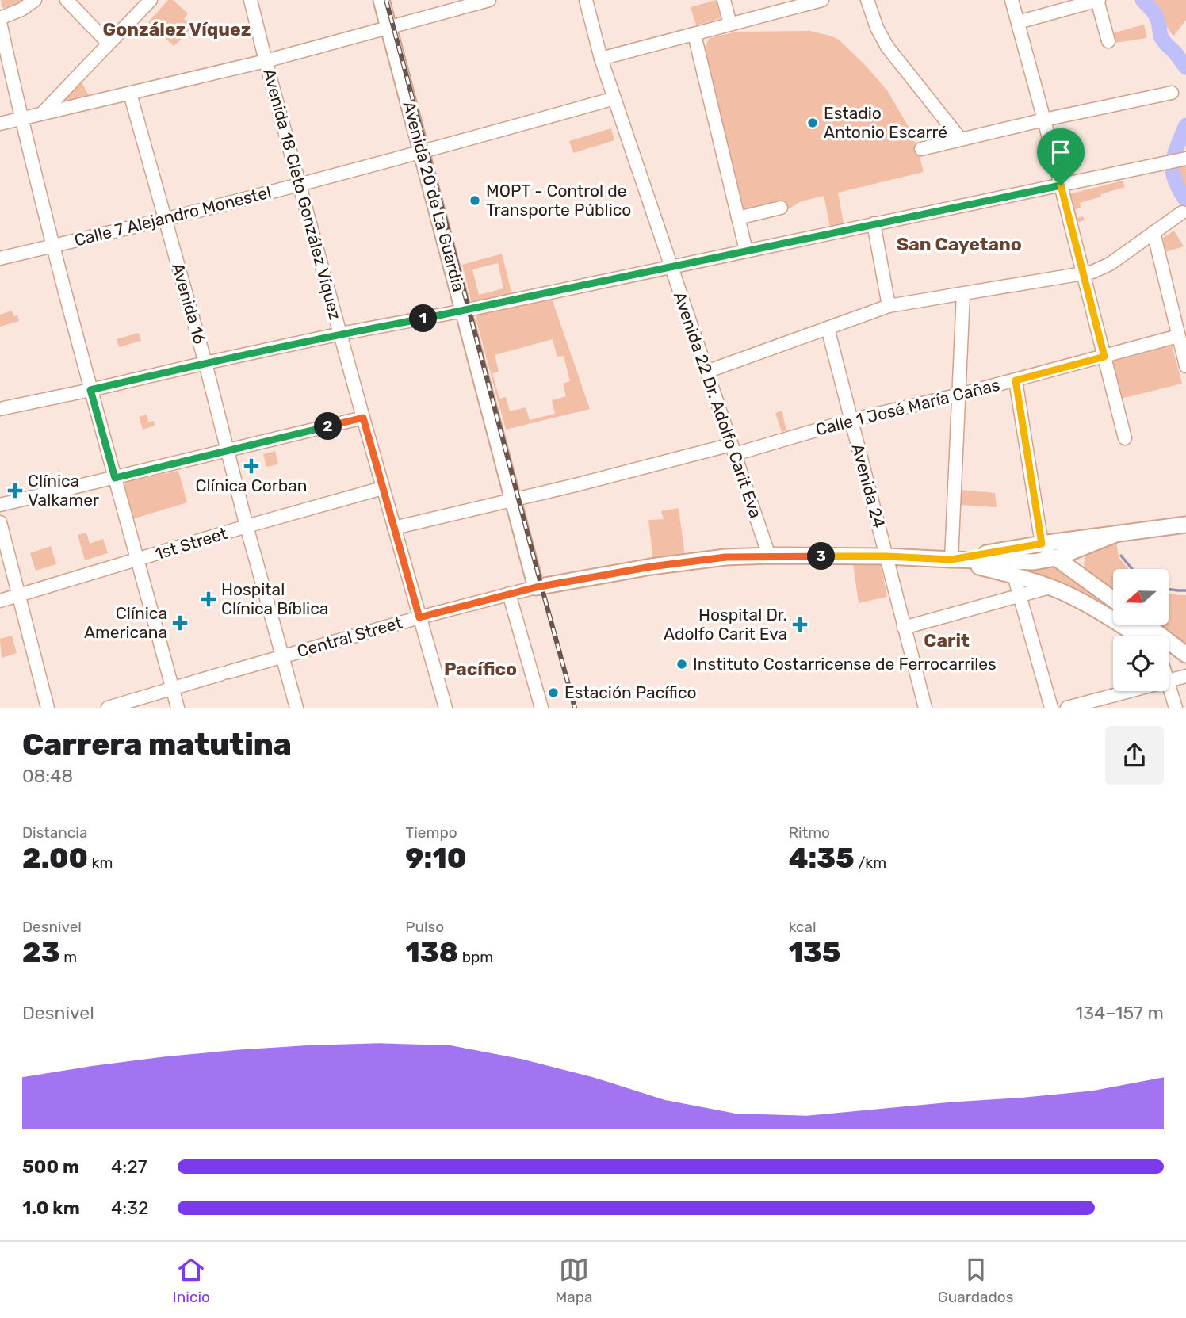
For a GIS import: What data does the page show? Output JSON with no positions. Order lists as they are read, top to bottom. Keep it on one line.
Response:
{"streets":{"main road":["Avenida 20 de La Guardia"],"street":["Avenida 18 Cleto González Víquez","Calle 7 Alejandro Monestel","Avenida 16","Avenida 22 Dr. Adolfo Carit Eva","Calle 1 José María Cañas","Avenida 24","1st Street","Central Street"]},"crossings":[["Avenida 18 Cleto González Víquez","Calle 7 Alejandro Monestel"],["Avenida 18 Cleto González Víquez","Calle 1 José María Cañas"],["Avenida 18 Cleto González Víquez","1st Street"],["Avenida 18 Cleto González Víquez","Central Street"],["Avenida 20 de La Guardia","Calle 7 Alejandro Monestel"],["Avenida 20 de La Guardia","Calle 1 José María Cañas"],["Avenida 20 de La Guardia","Central Street"],["Calle 7 Alejandro Monestel","Avenida 16"],["Calle 7 Alejandro Monestel","Avenida 22 Dr. Adolfo Carit Eva"],["Avenida 16","1st Street"],["Avenida 16","Central Street"],["Avenida 22 Dr. Adolfo Carit Eva","Calle 1 José María Cañas"],["Calle 1 José María Cañas","Avenida 24"]],"districts":["González Víquez","San Cayetano","Carit","Pacífico"],"places":{"other":["Estadio Antonio Escarré","MOPT - Control de Transporte Público","Instituto Costarricense de Ferrocarriles","Estación Pacífico"],"health":["Clínica Corban","Clínica Valkamer","Hospital Clínica Bíblica","Clínica Americana","Hospital Dr. Adolfo Carit Eva"]},"north":"left","page":{"pins":["1","2","3"],"heading":["Carrera matutina","08:48"],"stats":[["Distancia","2.00 km"],["Tiempo","9:10"],["Ritmo","4:35 /km"],["Desnivel","23 m"],["Pulso","138 bpm"],["kcal","135"]],"chart":["Desnivel","134–157 m"],"list":[{"name":"500 m","note":"4:27"},{"name":"1.0 km","note":"4:32"}],"tabs":["Inicio","Mapa","Guardados"]}}
